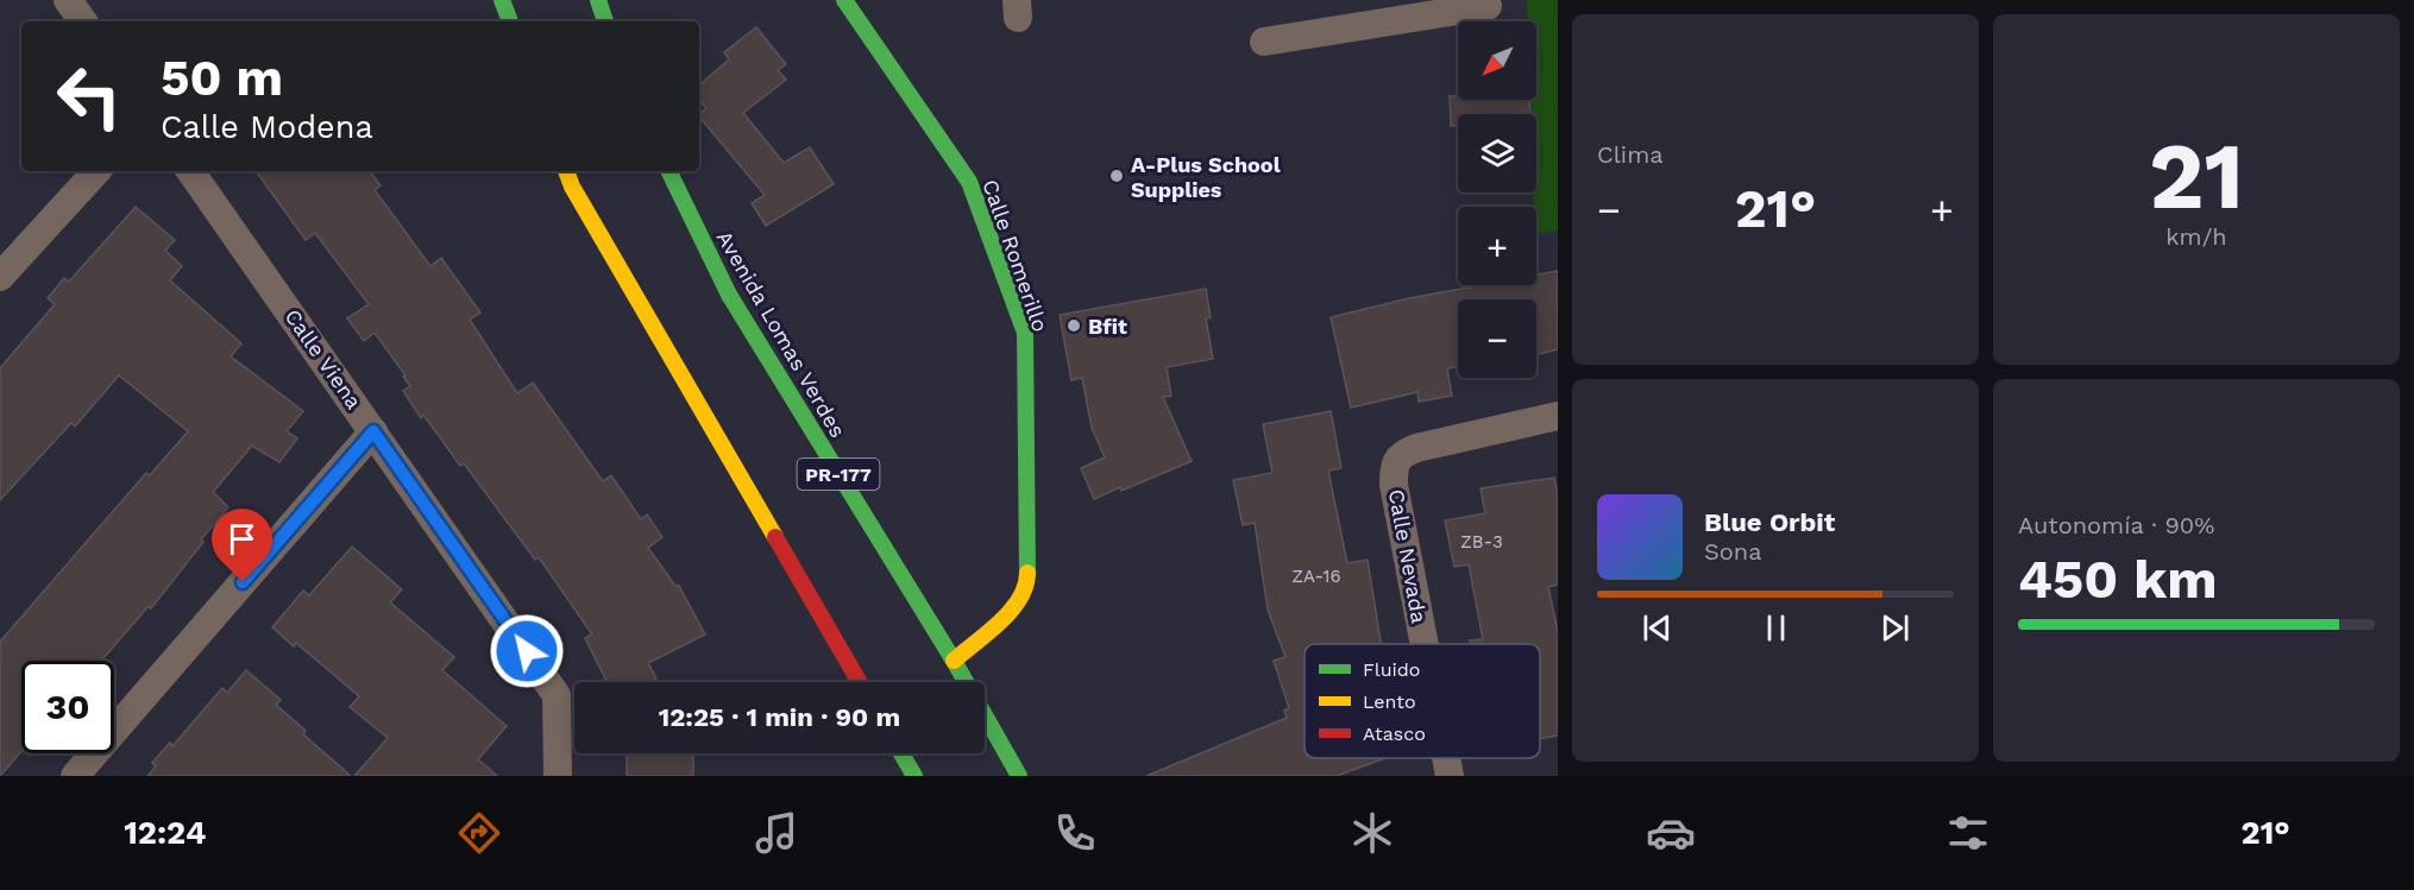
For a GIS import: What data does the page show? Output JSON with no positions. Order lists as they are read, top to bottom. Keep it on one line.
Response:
{"streets":{"main road":["Calle Romerillo","Avenida Lomas Verdes","PR-177"],"street":["Calle Viena","Calle Nevada"]},"crossings":[["Calle Romerillo","Avenida Lomas Verdes"]],"places":["A-Plus School Supplies","Bfit"],"house_numbers":["ZB-3","ZA-16"],"legend":["Fluido","Lento","Atasco"],"north":"bottom left","page":{"tile":["Clima",["21","km/h"],["Autonomía · 90%","450 km"]],"map_buttons":["+","−"],"turn":["50 m","Calle Modena"],"heat":["−","21°","+"],"song":["Blue Orbit","Sona"],"limit":"30","trip":"12:25 · 1 min · 90 m","tabs":["12:24","21°"]}}
